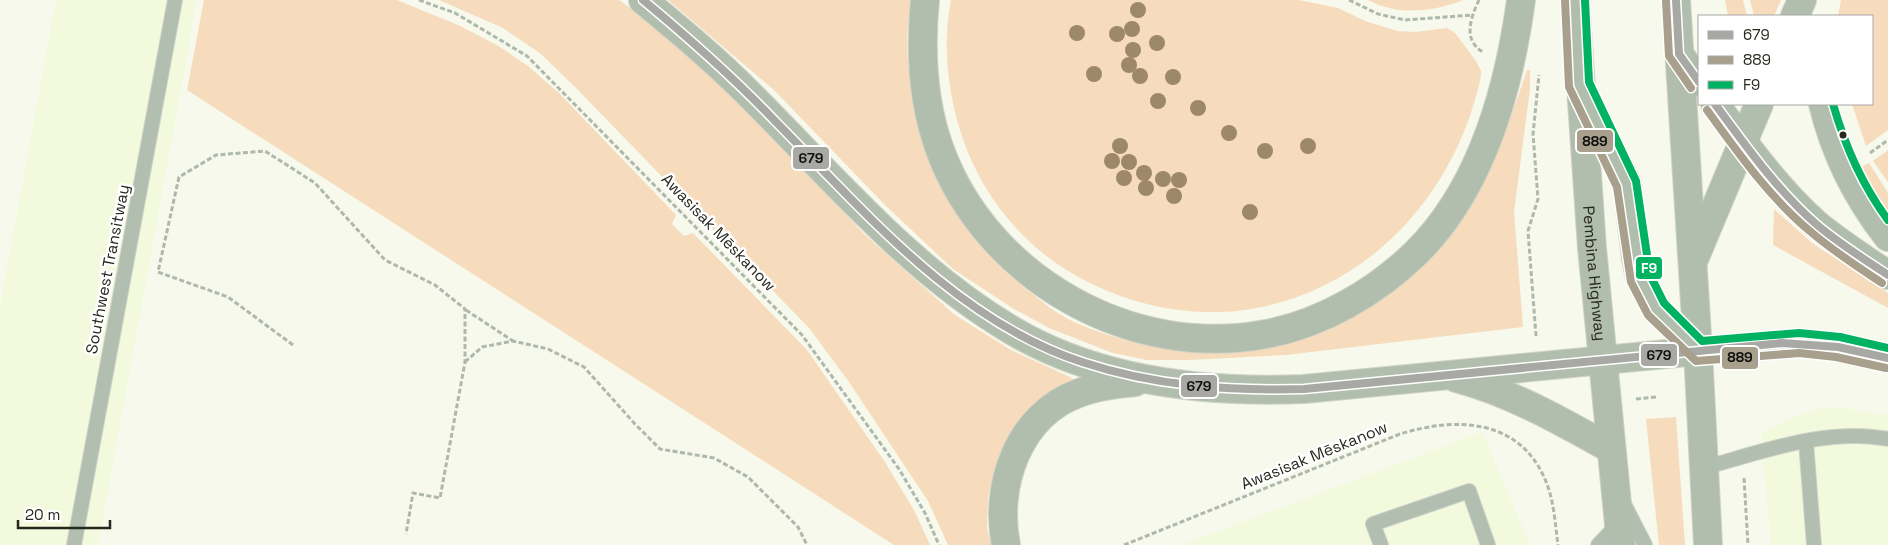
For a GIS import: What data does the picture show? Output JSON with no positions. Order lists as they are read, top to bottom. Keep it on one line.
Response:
{"streets":{"main road":["Pembina Highway"],"lane":["Southwest Transitway"],"path":["Awasisak Mēskanow"]},"lines":["transit line 679","transit line 889","transit line F9"],"legend":["679","889","F9"],"scale_bar":"20 m"}
